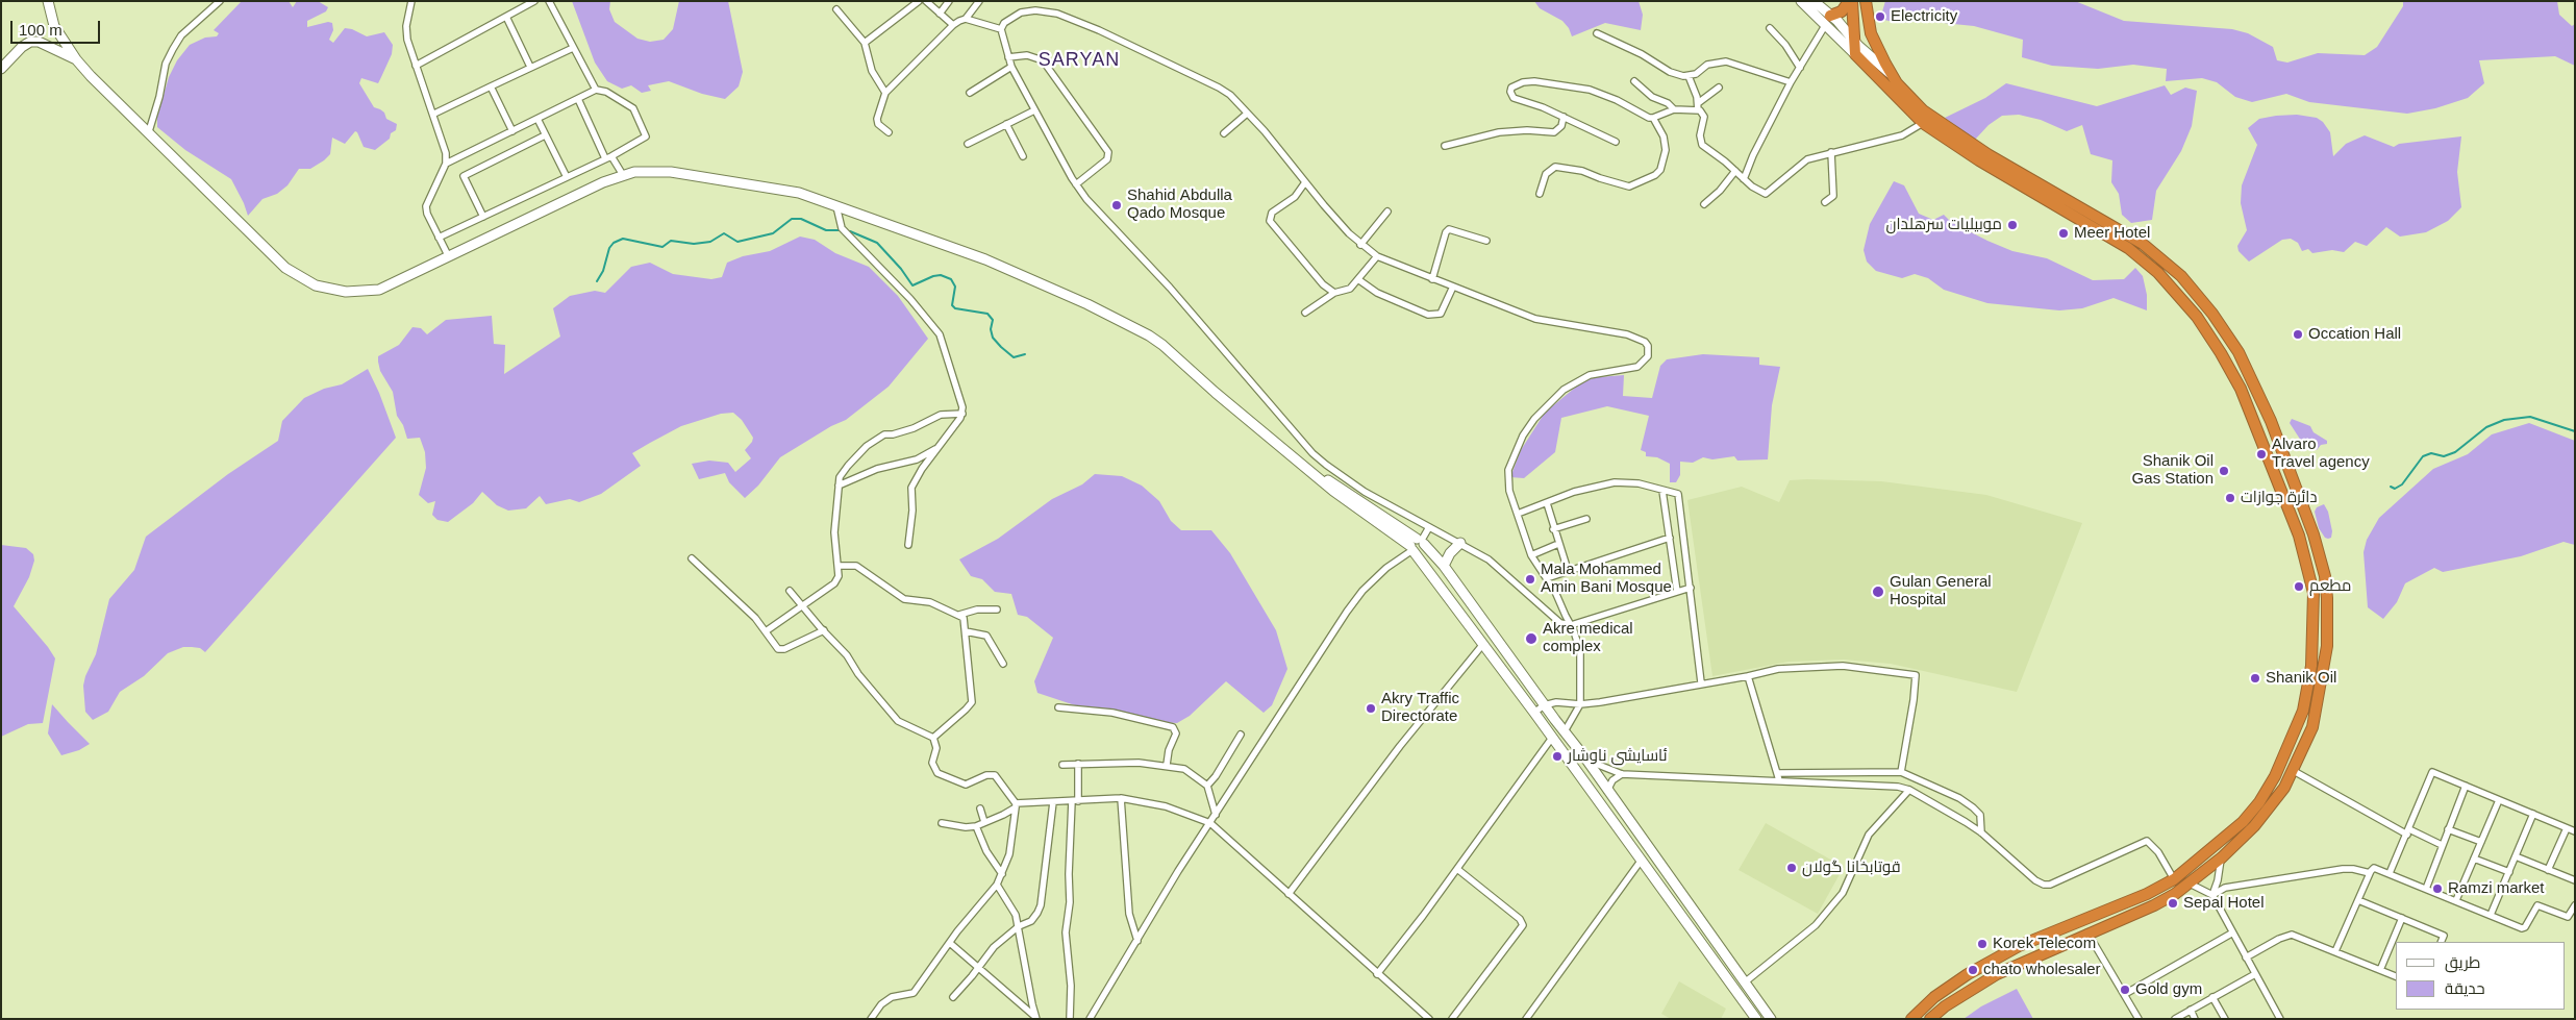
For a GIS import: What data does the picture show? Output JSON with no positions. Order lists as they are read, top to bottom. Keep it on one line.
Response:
{"districts":["SARYAN"],"places":["Electricity","Shahid Abdulla Qado Mosque","موبيليات سرهلدان","Meer Hotel","Occation Hall","Alvaro Travel agency","Shanik Oil Gas Station","دائرة جوازات","Mala Mohammed Amin Bani Mosque","مطعم","Gulan General Hospital","Akre medical complex","Shanik Oil","Akry Traffic Directorate","ئاسايشى ناوشار","قوتابخانا گولان","Ramzi market","Sepal Hotel","Korek Telecom","chato wholesaler","Gold gym"],"legend":["طريق","حديقة"],"scale_bar":"100 m"}
